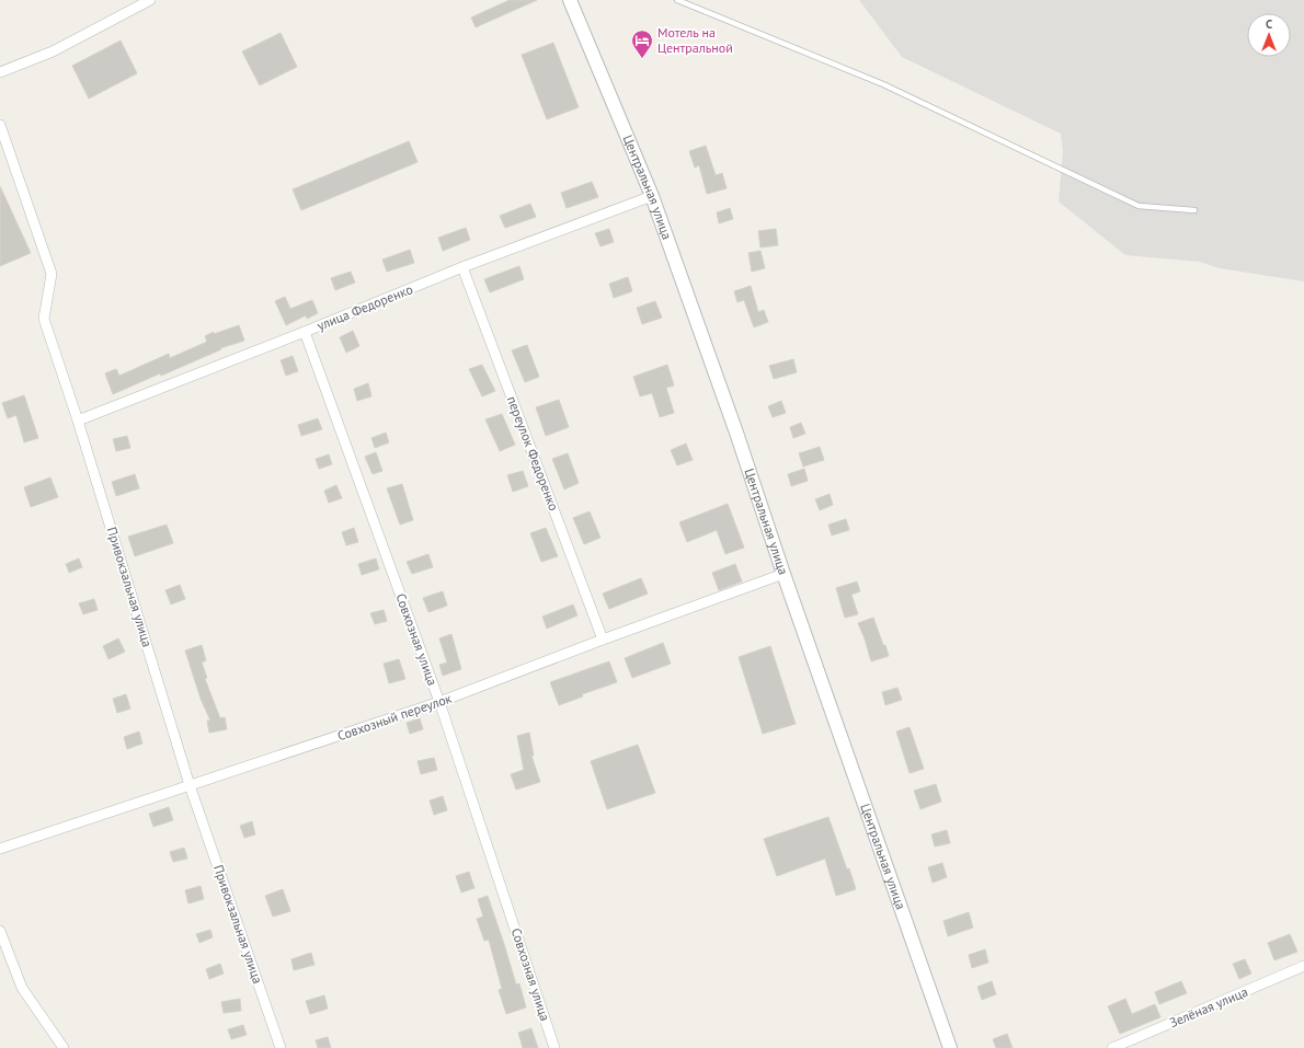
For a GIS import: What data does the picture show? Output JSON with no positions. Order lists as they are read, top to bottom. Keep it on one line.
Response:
{"streets":{"street":["Центральная улица","улица Федоренко","переулок Федоренко","Привокзальная улица","Совхозная улица","Совхозный переулок","Зелёная улица"]},"crossings":[["Центральная улица","улица Федоренко"],["Центральная улица","Совхозный переулок"],["улица Федоренко","переулок Федоренко"],["улица Федоренко","Привокзальная улица"],["улица Федоренко","Совхозная улица"],["переулок Федоренко","Совхозный переулок"],["Привокзальная улица","Совхозный переулок"],["Совхозная улица","Совхозный переулок"]],"places":{"hotel":["Мотель на Центральной"]},"north":"top"}
